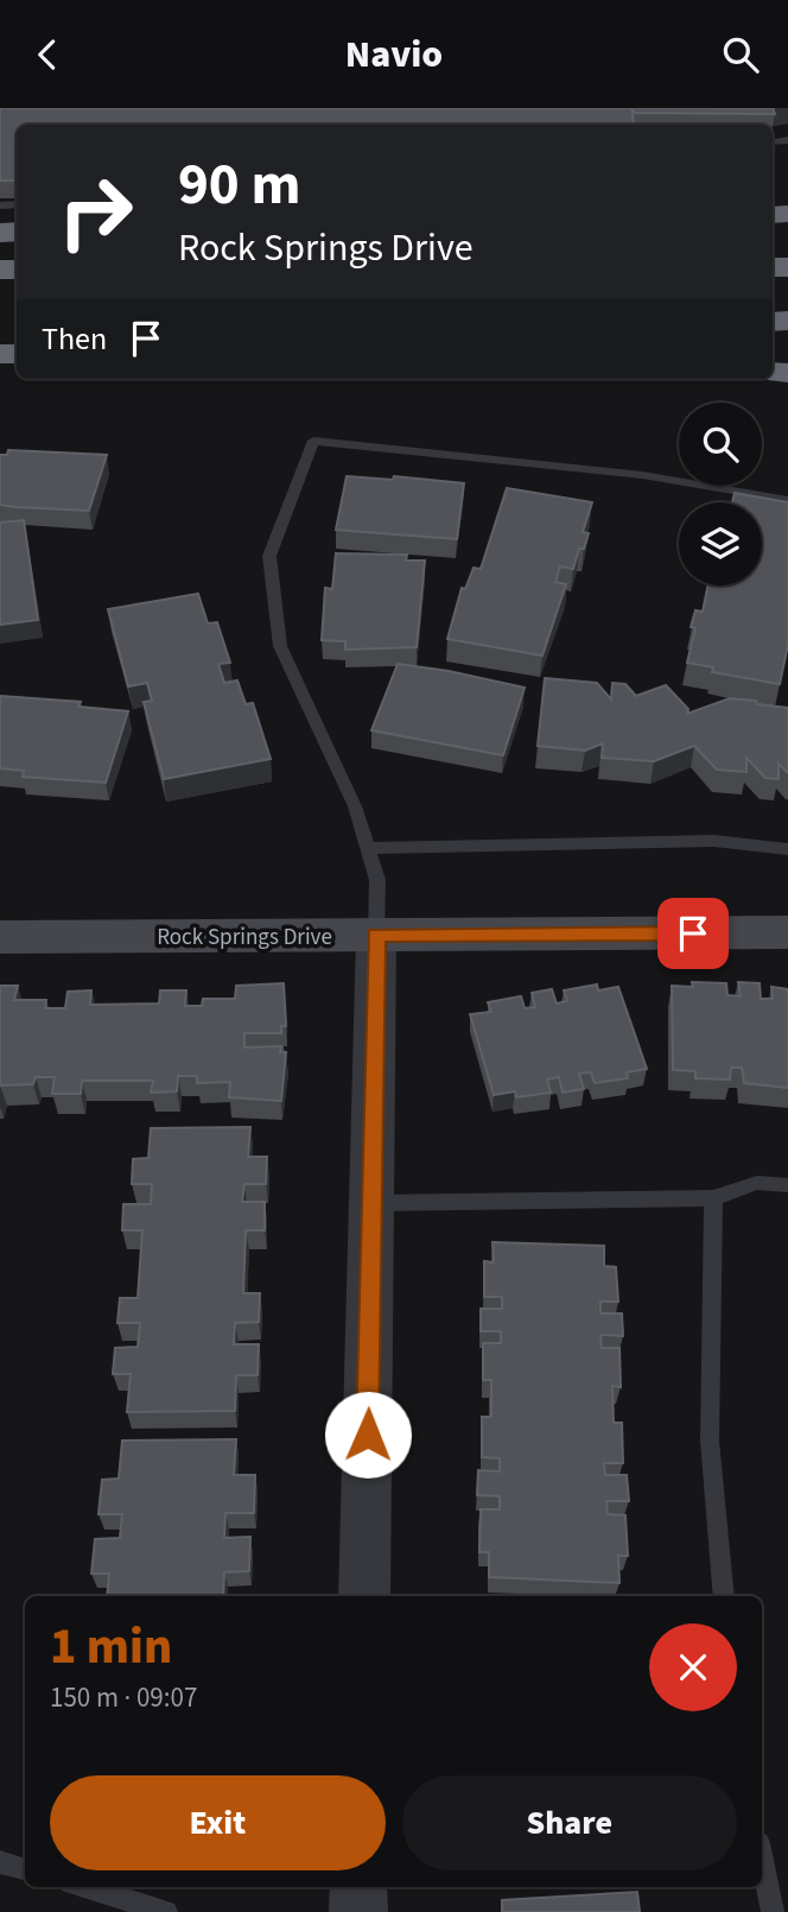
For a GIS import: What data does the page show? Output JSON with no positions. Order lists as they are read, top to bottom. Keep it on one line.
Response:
{"streets":{"main road":["Rock Springs Drive"]},"page":{"header":"Navio","turn":["90 m","Rock Springs Drive"],"then":"Then","heading":["1 min","150 m · 09:07"],"buttons":["Exit","Share"]}}
